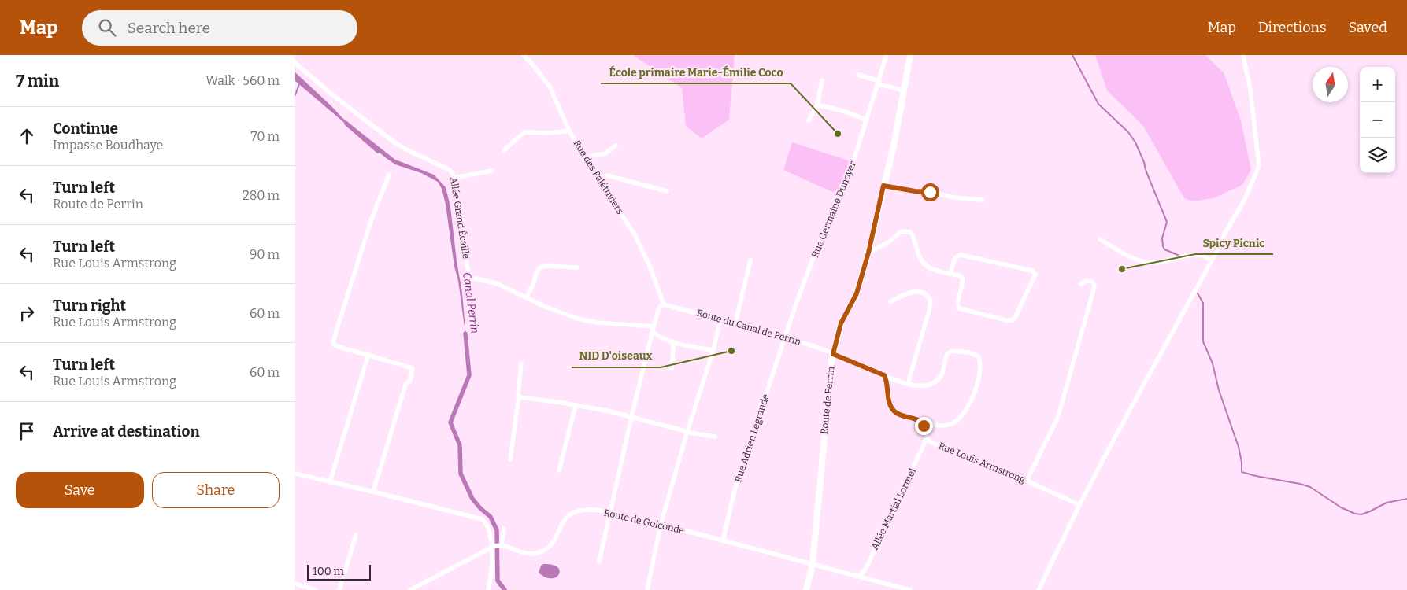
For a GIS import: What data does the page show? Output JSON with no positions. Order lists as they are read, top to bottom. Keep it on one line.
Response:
{"streets":{"main road":["Route de Perrin"],"street":["Rue des Palétuviers","Rue Germaine Dunoyer","Allée Grand Écaille","Route du Canal de Perrin","Rue Adrien Legrande","Rue Louis Armstrong","Allée Martial Lormel","Route de Golconde"]},"crossings":[["Rue des Palétuviers","Route du Canal de Perrin"],["Rue Germaine Dunoyer","Route du Canal de Perrin"],["Rue Germaine Dunoyer","Rue Adrien Legrande"],["Route du Canal de Perrin","Route de Perrin"],["Route du Canal de Perrin","Rue Adrien Legrande"],["Route de Perrin","Route de Golconde"],["Rue Adrien Legrande","Route de Golconde"],["Rue Louis Armstrong","Allée Martial Lormel"],["Allée Martial Lormel","Route de Golconde"]],"water":["Canal Perrin"],"places":["École primaire Marie-Émilie Coco","Spicy Picnic","NID D'oiseaux"],"scale_bar":"100 m","north":"top","page":{"header":"Map","search":"Search here","nav":["Map","Directions","Saved"],"heading":["7 min","Walk · 560 m"],"map_buttons":["+","−"],"list":[["Continue","Impasse Boudhaye","70 m"],["Turn left","Route de Perrin","280 m"],["Turn left","Rue Louis Armstrong","90 m"],["Turn right","Rue Louis Armstrong","60 m"],["Turn left","Rue Louis Armstrong","60 m"],"Arrive at destination"],"buttons":["Save","Share"],"scale":"100 m"}}
